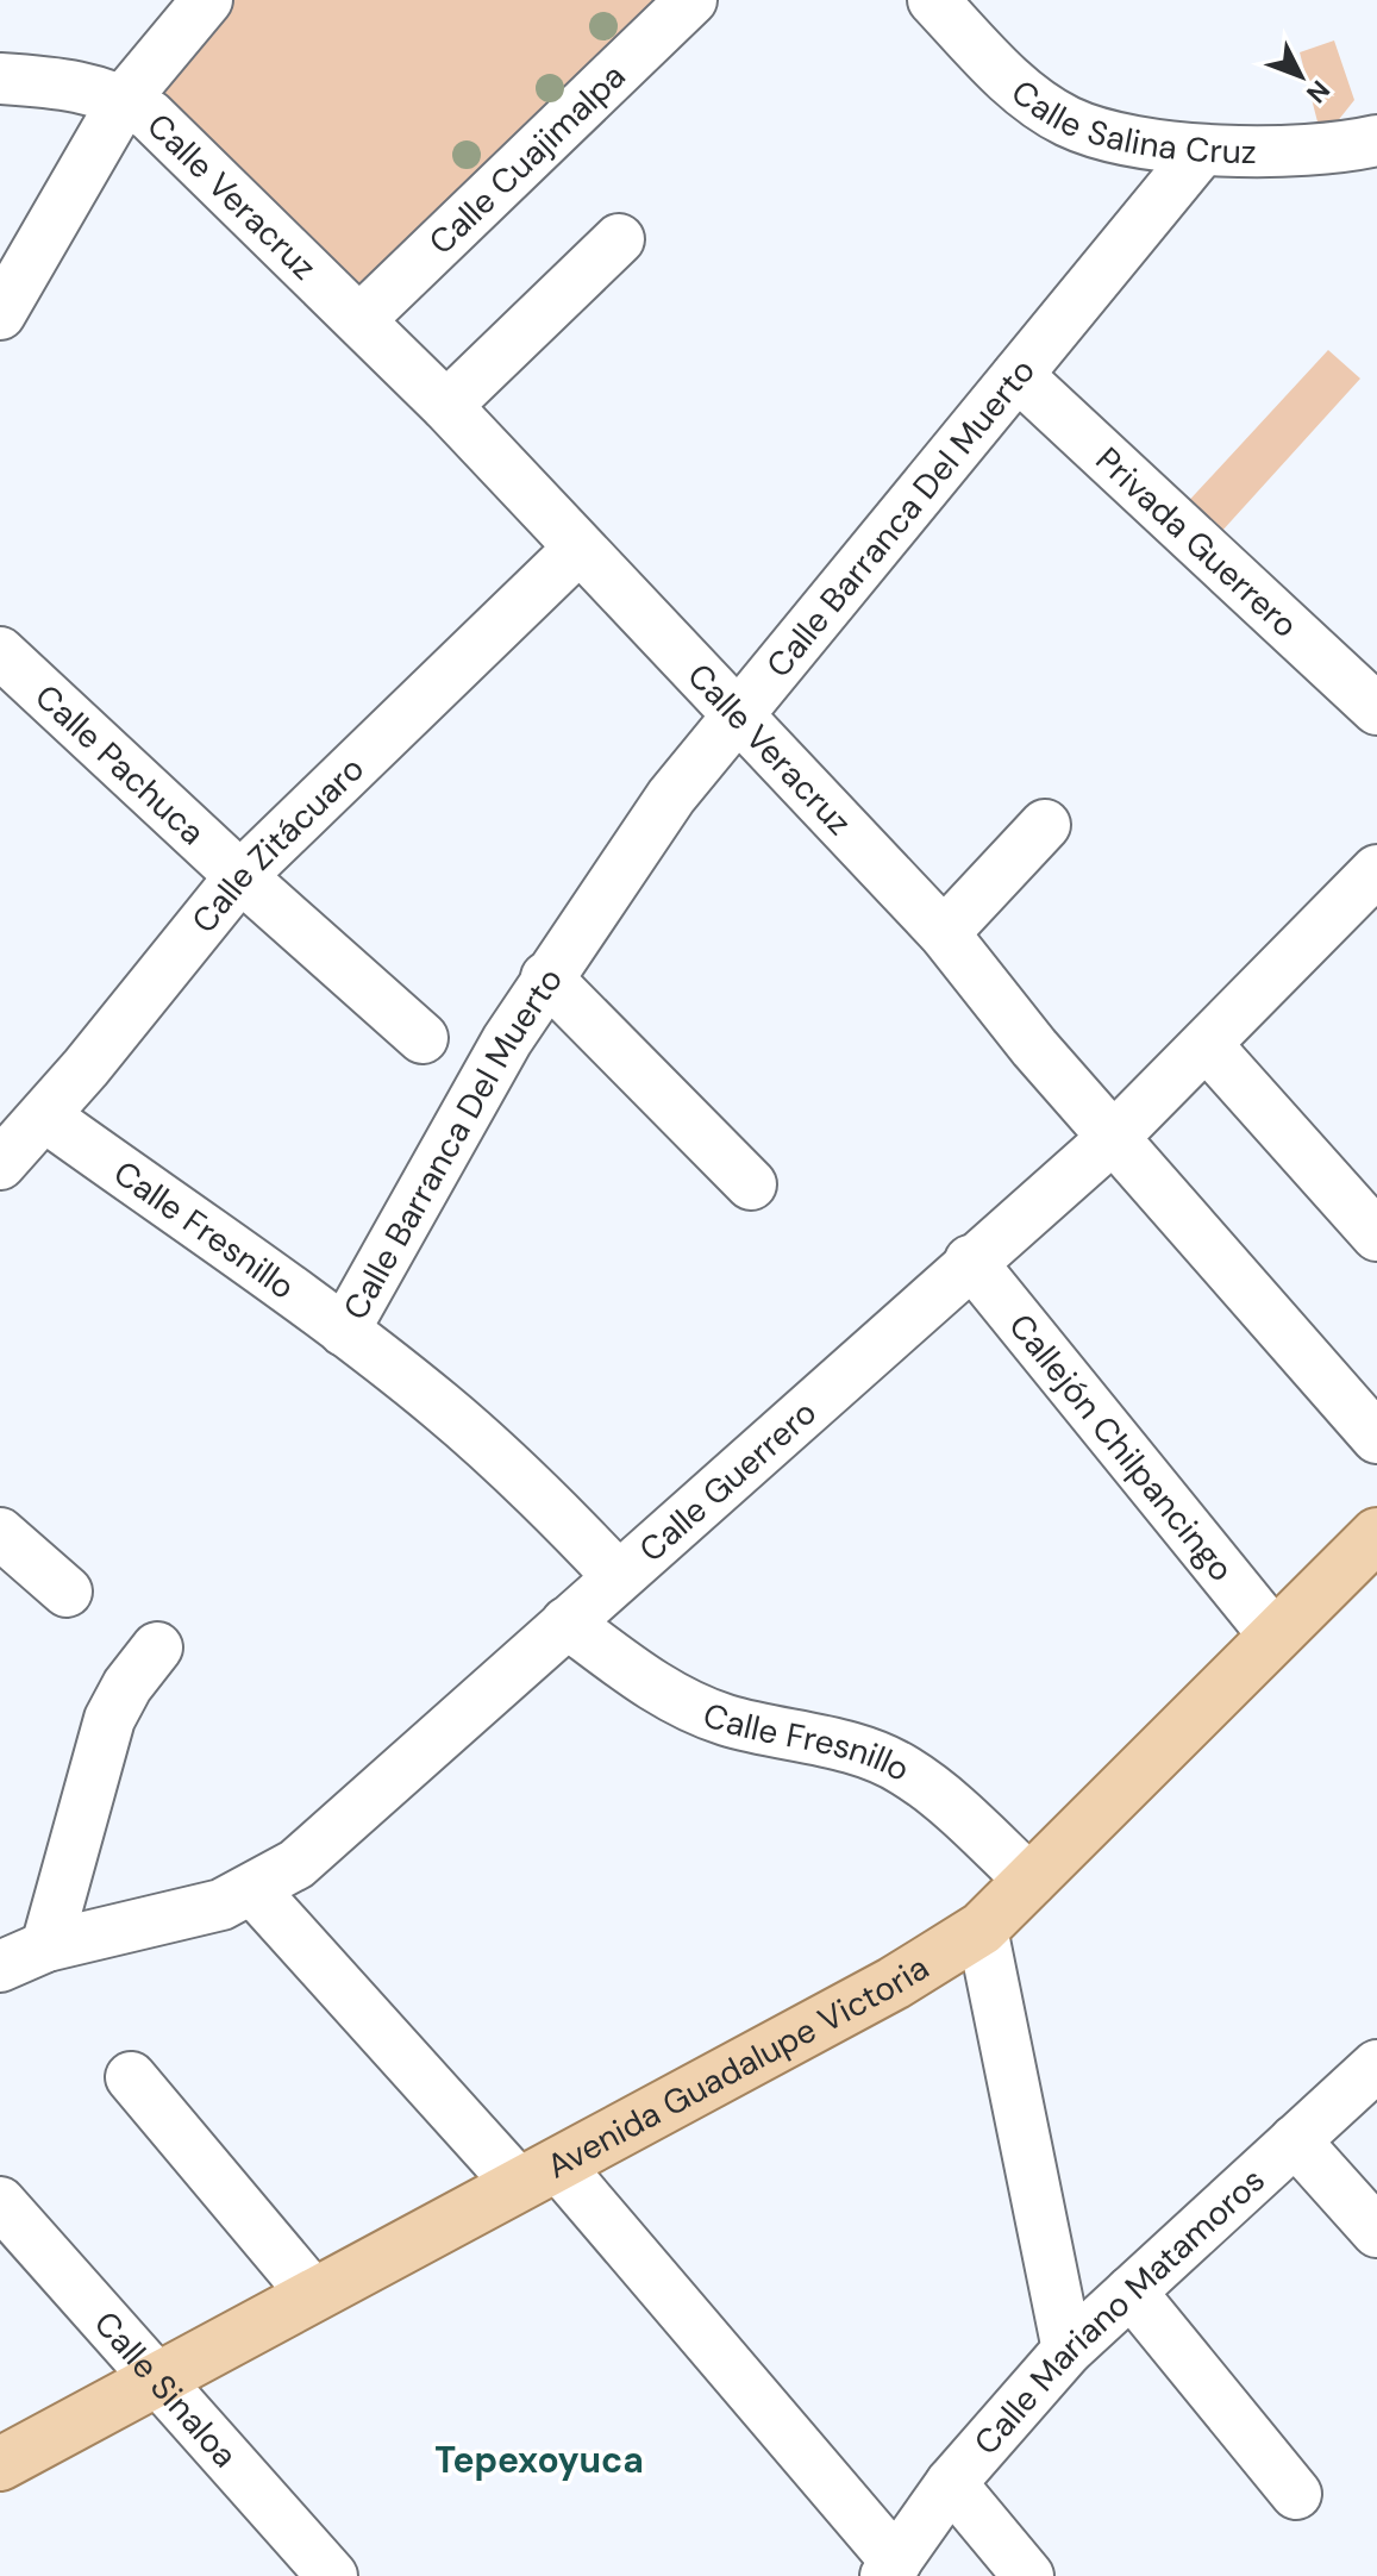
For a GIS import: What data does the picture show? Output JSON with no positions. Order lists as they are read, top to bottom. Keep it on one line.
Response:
{"streets":{"main road":["Avenida Guadalupe Victoria"],"street":["Calle Salina Cruz","Calle Cuajimalpa","Calle Veracruz","Calle Barranca Del Muerto","Privada Guerrero","Calle Pachuca","Calle Zitácuaro","Calle Fresnillo","Callejón Chilpancingo","Calle Guerrero","Calle Mariano Matamoros","Calle Sinaloa"]},"crossings":[["Calle Salina Cruz","Calle Barranca Del Muerto"],["Calle Cuajimalpa","Calle Veracruz"],["Calle Veracruz","Calle Barranca Del Muerto"],["Calle Veracruz","Calle Zitácuaro"],["Calle Veracruz","Calle Guerrero"],["Calle Barranca Del Muerto","Privada Guerrero"],["Calle Barranca Del Muerto","Calle Fresnillo"],["Calle Pachuca","Calle Zitácuaro"],["Calle Zitácuaro","Calle Fresnillo"],["Calle Fresnillo","Calle Guerrero"],["Calle Fresnillo","Avenida Guadalupe Victoria"],["Callejón Chilpancingo","Calle Guerrero"],["Callejón Chilpancingo","Avenida Guadalupe Victoria"],["Avenida Guadalupe Victoria","Calle Sinaloa"]],"districts":["Tepexoyuca"],"north":"bottom right"}
